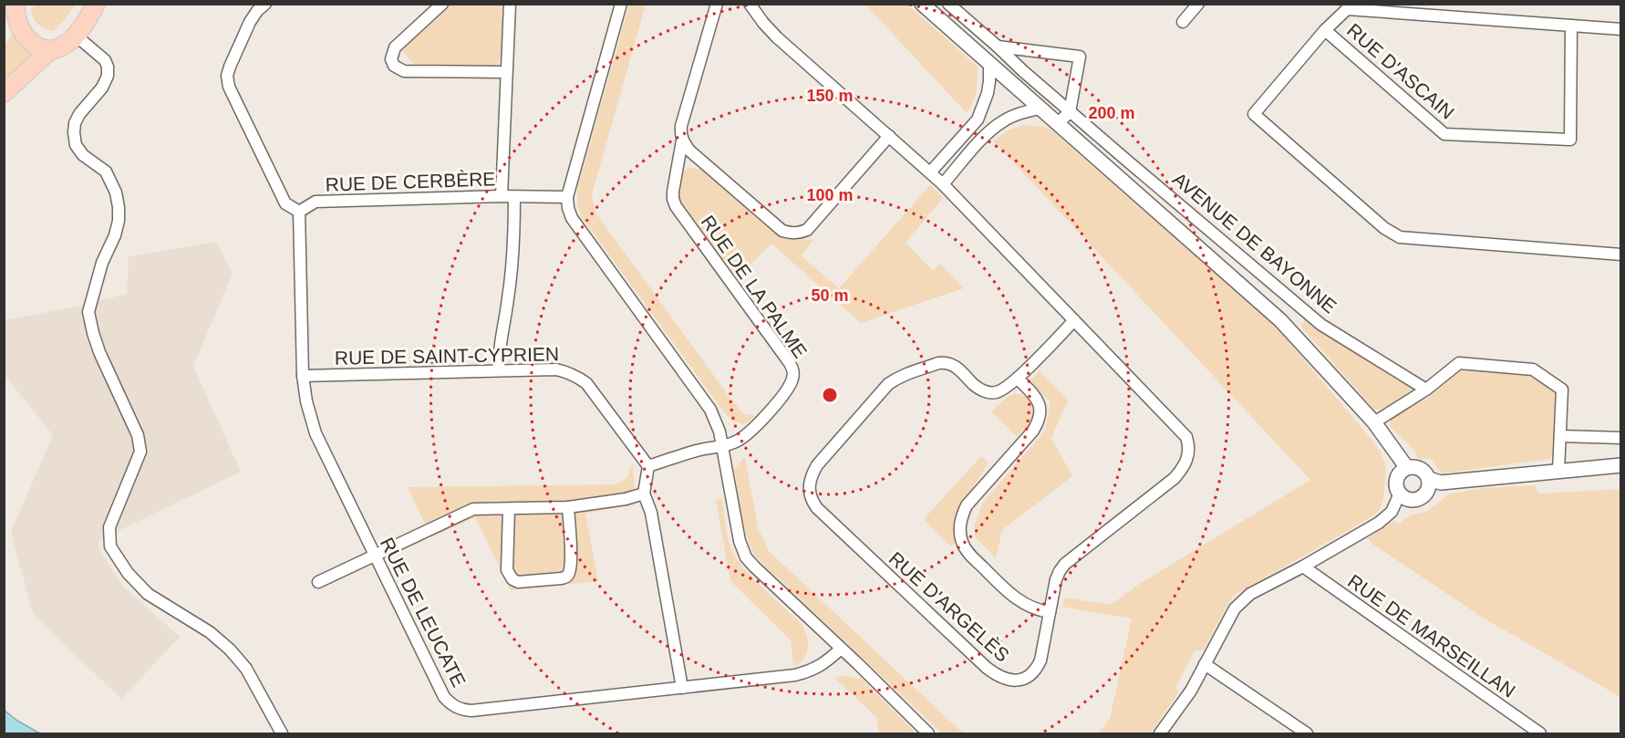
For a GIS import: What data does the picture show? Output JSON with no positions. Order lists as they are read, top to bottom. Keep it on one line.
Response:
{"streets":{"street":["RUE D'ASCAIN","RUE DE CERBÈRE","AVENUE DE BAYONNE","RUE DE LA PALME","RUE DE SAINT-CYPRIEN","RUE D'ARGELÈS","RUE DE LEUCATE","RUE DE MARSEILLAN"]},"crossings":[["RUE DE CERBÈRE","RUE DE LEUCATE"],["RUE DE LA PALME","RUE DE SAINT-CYPRIEN"],["RUE DE SAINT-CYPRIEN","RUE DE LEUCATE"]],"rings":["150 m","200 m","100 m","50 m"]}
